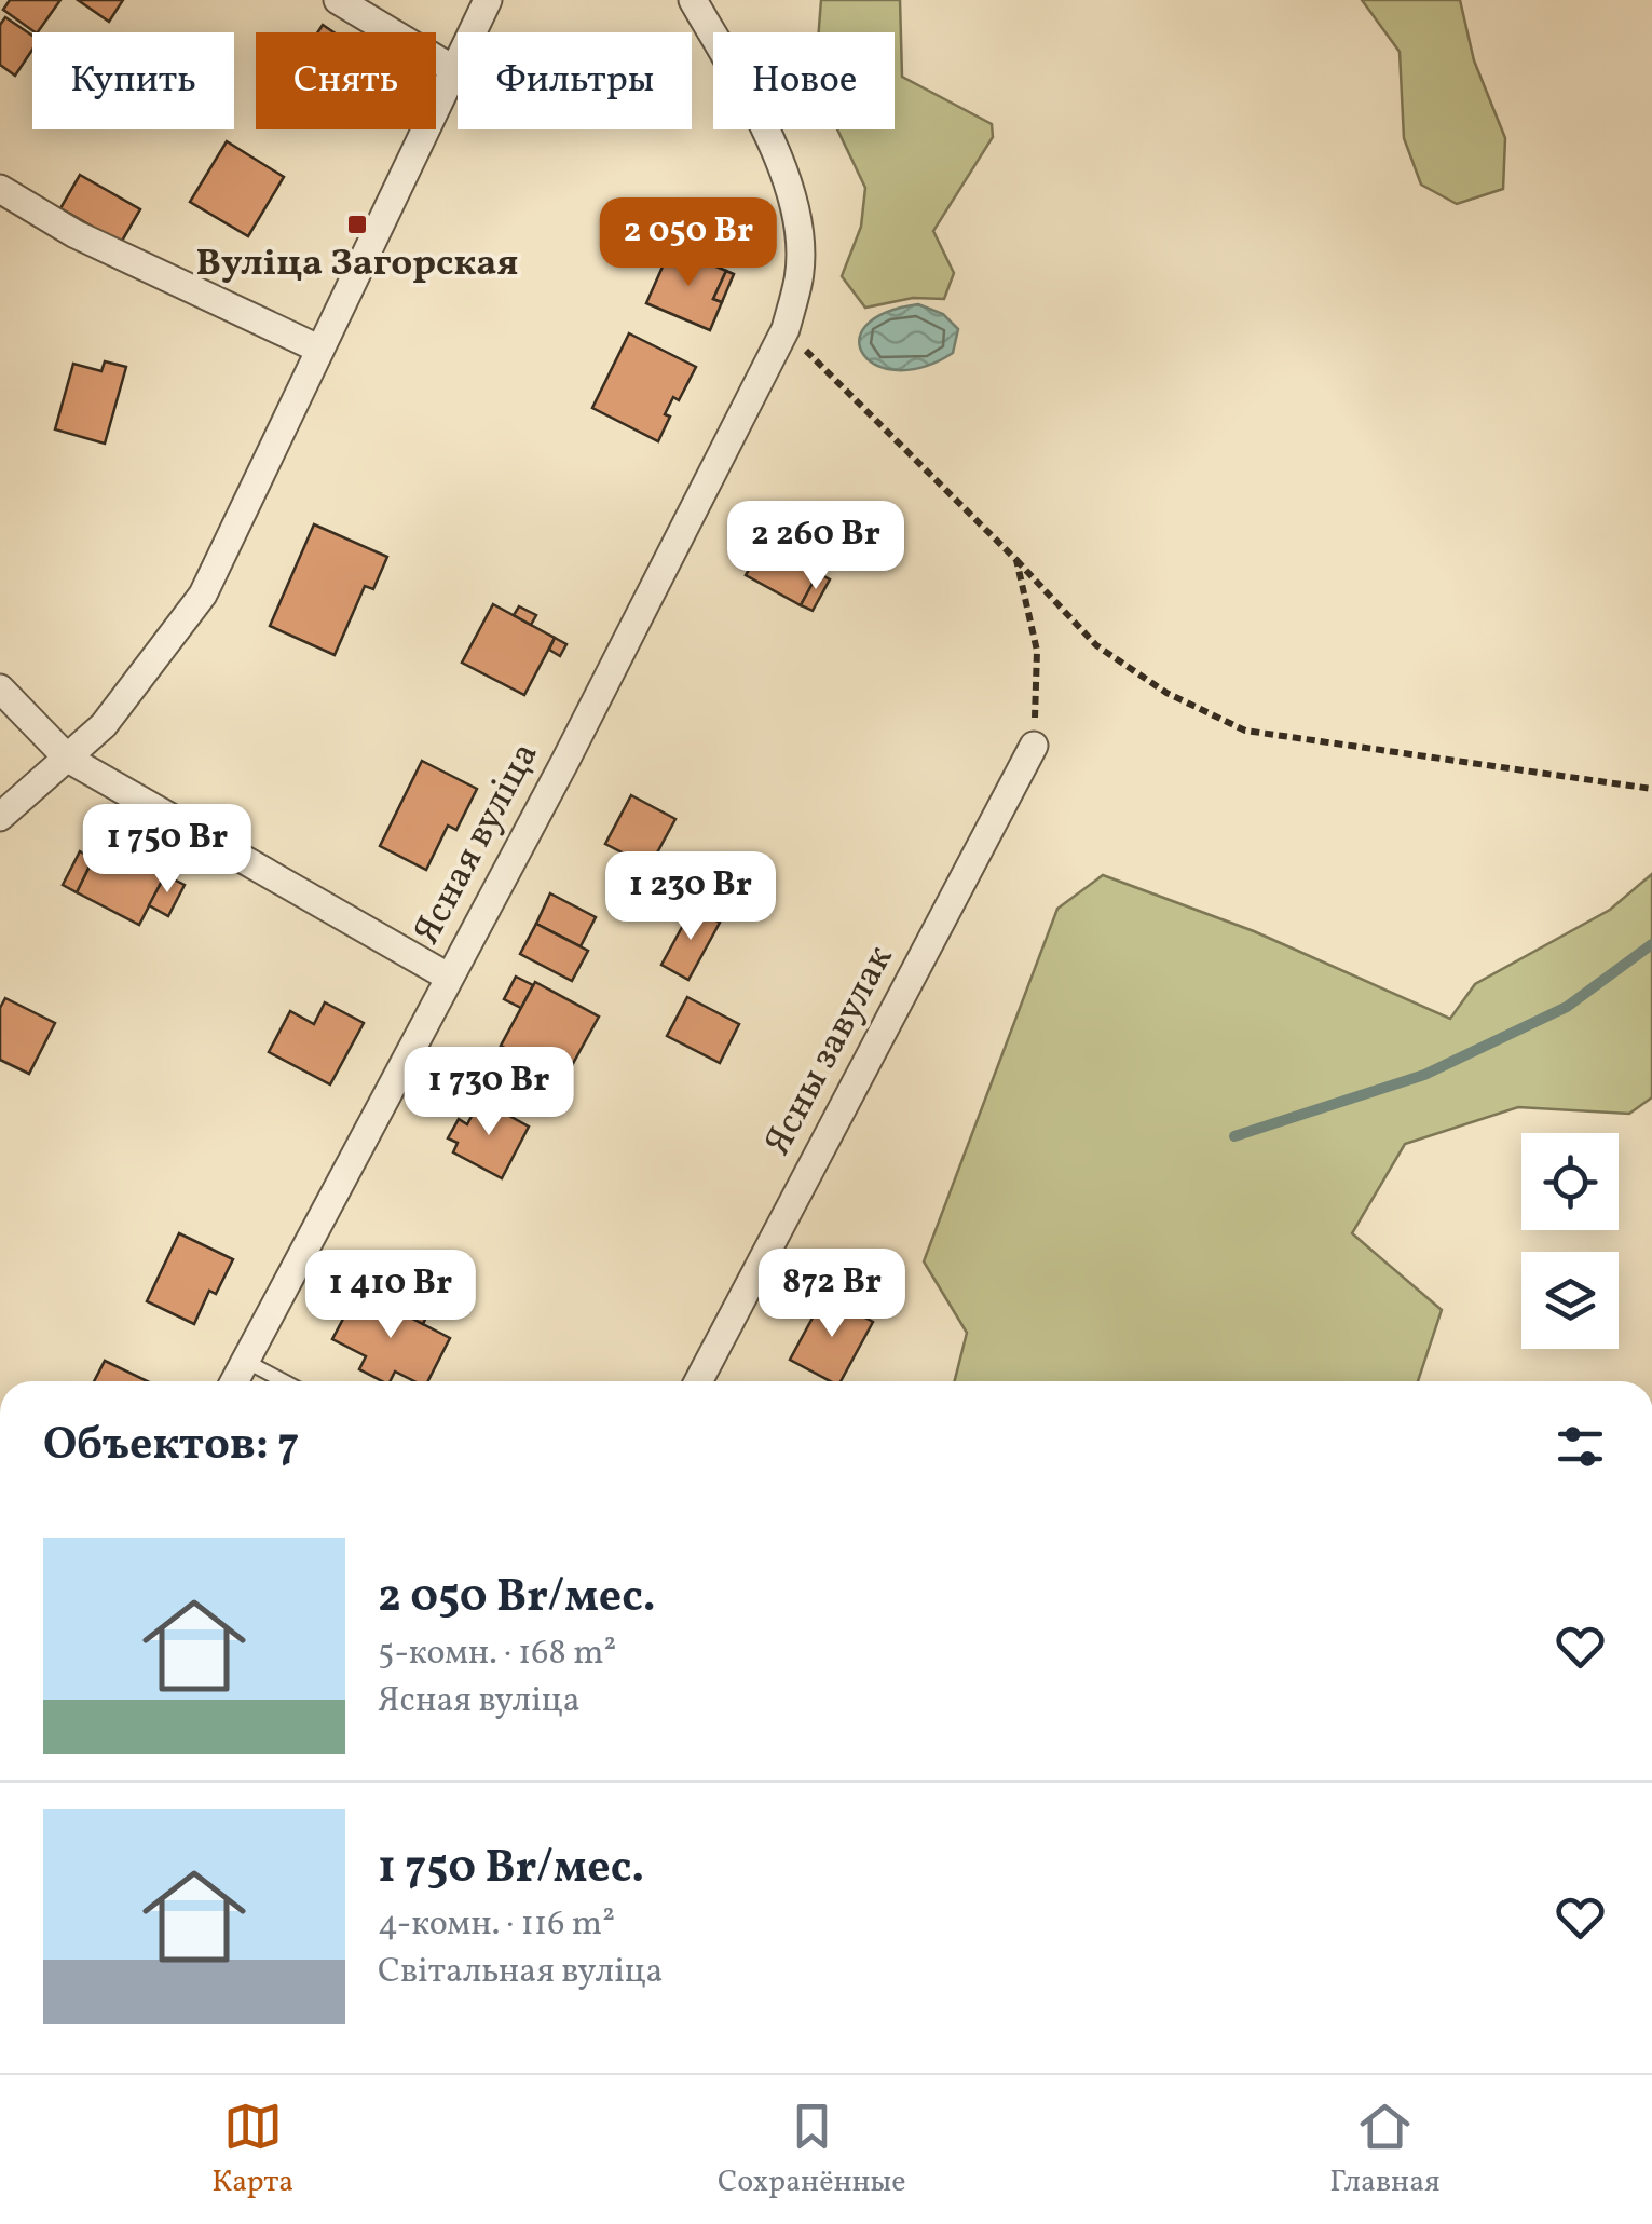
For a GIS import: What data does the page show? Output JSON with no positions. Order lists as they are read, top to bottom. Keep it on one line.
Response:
{"streets":{"street":["Ясная вуліца","Ясны завулак"]},"places":{"transit":["Вуліца Загорская"]},"page":{"chip":["Купить","Снять","Фильтры","Новое"],"price":["2 050 Br","2 260 Br","1 750 Br","1 230 Br","1 730 Br","872 Br","1 410 Br"],"heading":"Объектов: 7","list":[{"name":"2 050 Br/мес.","note":"5-комн. · 168 m² · Ясная вуліца"},{"name":"1 750 Br/мес.","note":"4-комн. · 116 m² · Світальная вуліца"}],"tabs":["Карта","Сохранённые","Главная"]}}
